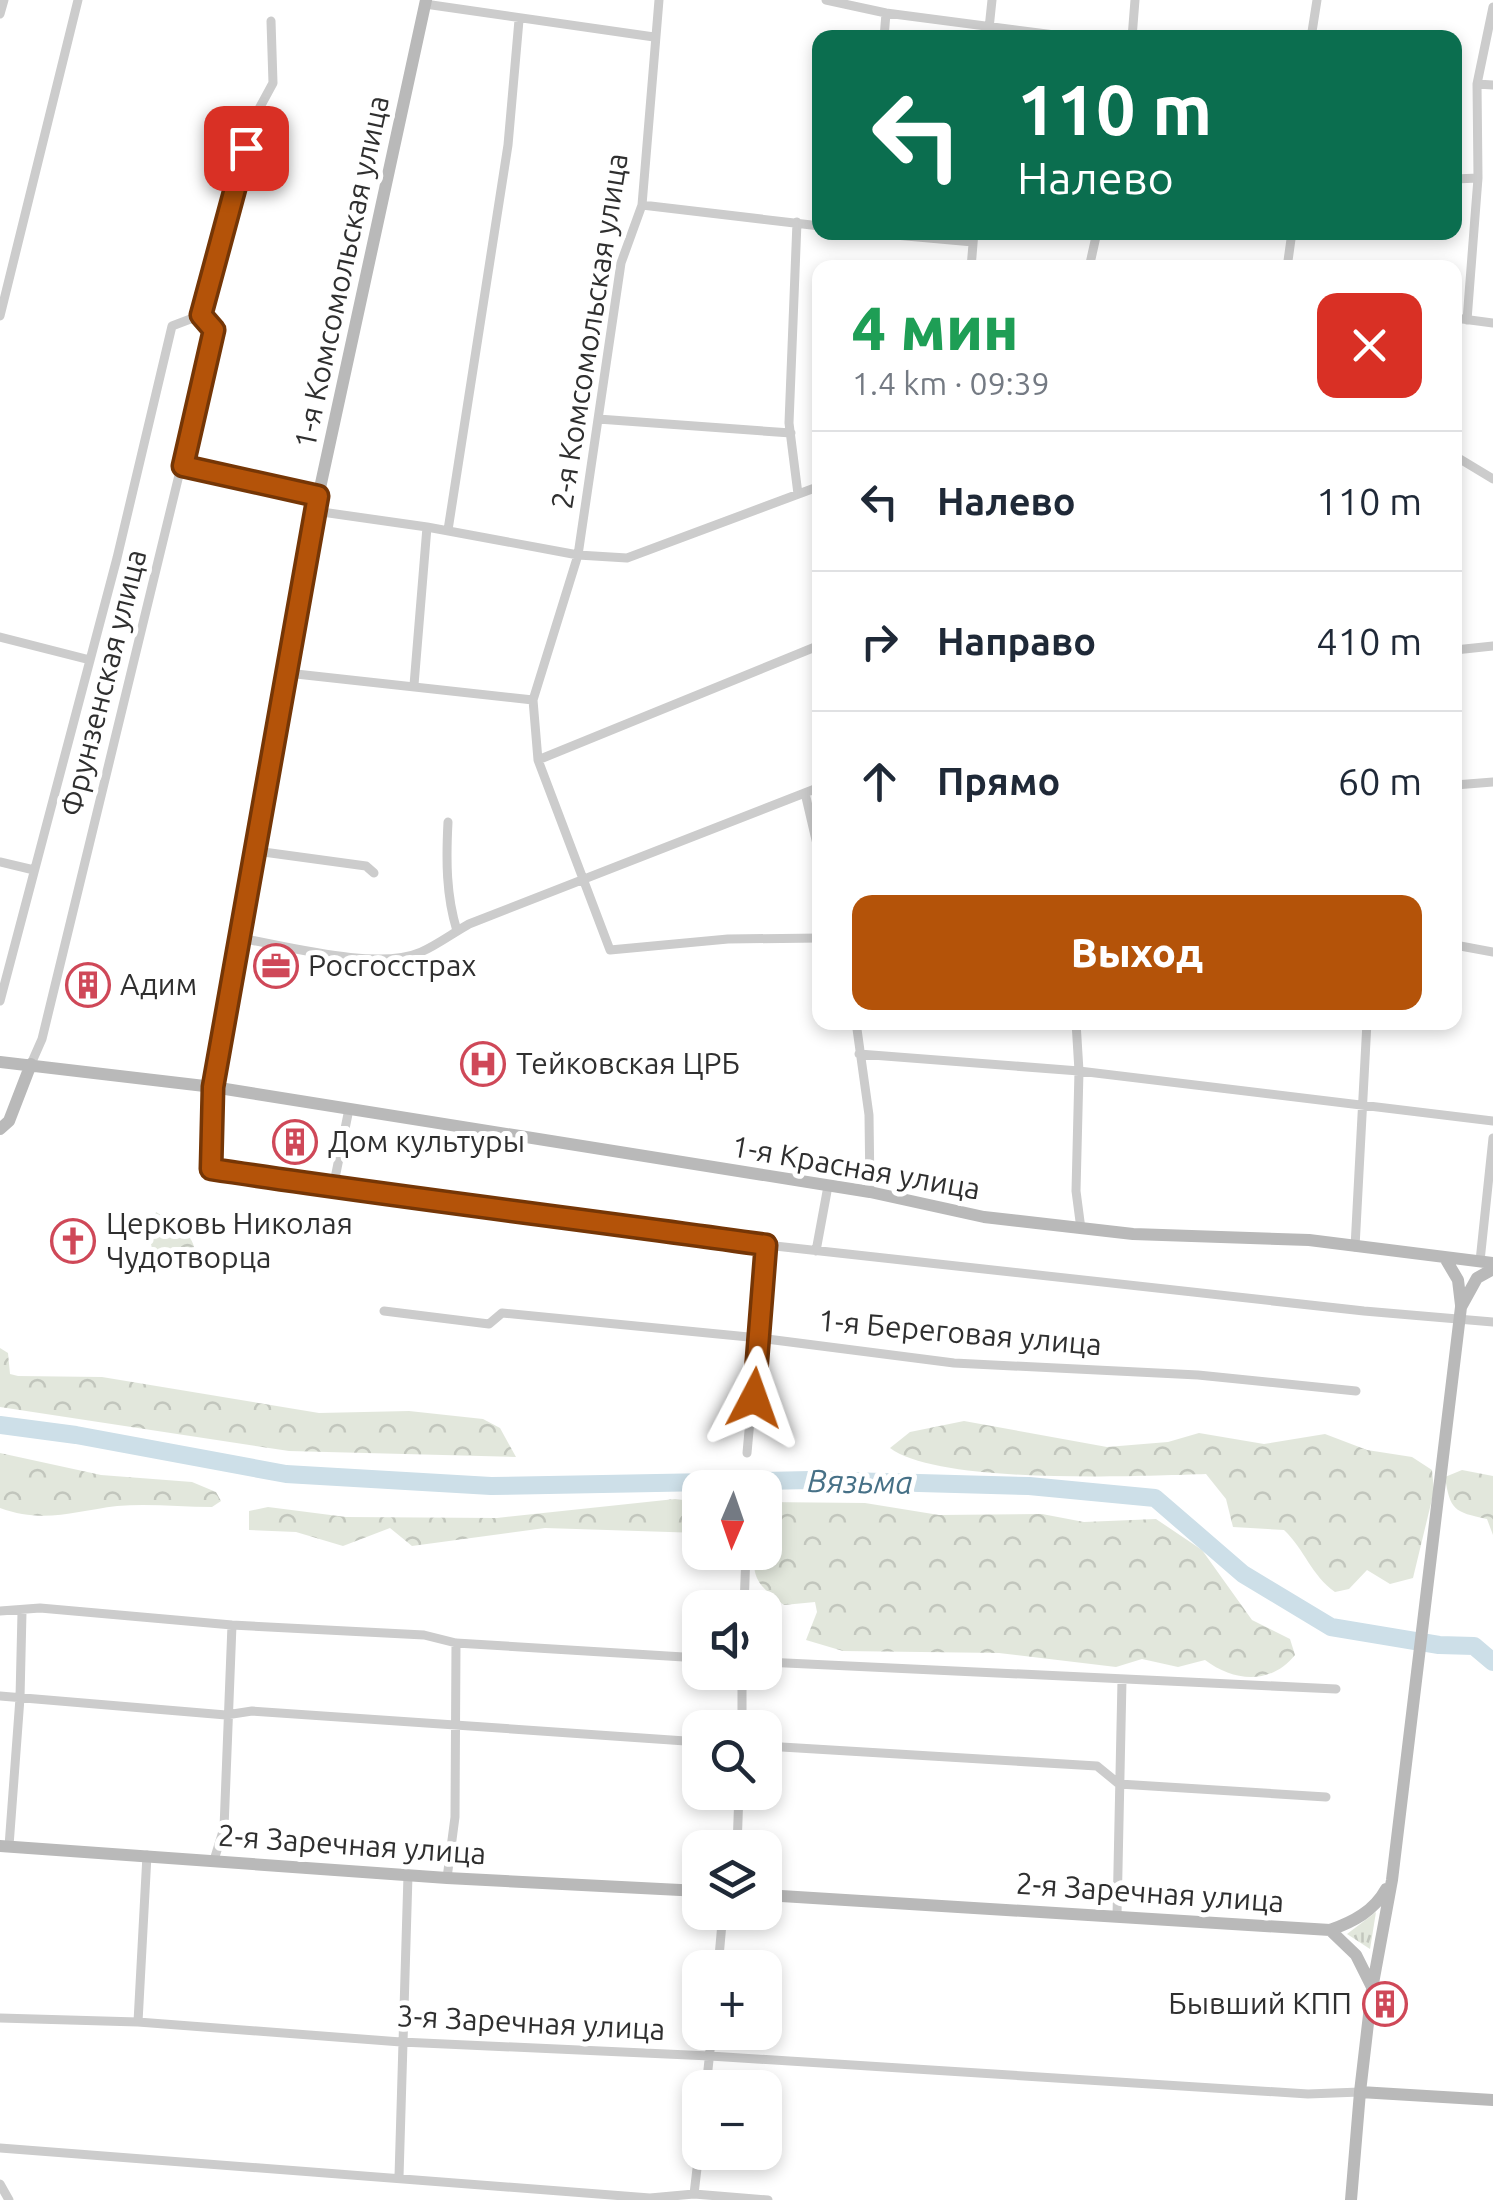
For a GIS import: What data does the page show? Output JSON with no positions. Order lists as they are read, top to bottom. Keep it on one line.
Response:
{"streets":{"main road":["1-я Комсомольская улица","1-я Красная улица","2-я Заречная улица"],"street":["2-я Комсомольская улица","Фрунзенская улица","1-я Береговая улица","3-я Заречная улица"]},"crossings":[["1-я Комсомольская улица","1-я Красная улица"],["Фрунзенская улица","1-я Красная улица"]],"water":["Вязьма"],"places":{"office":["Росгосстрах"],"building":["Адим","Дом культуры","Бывший КПП"],"hospital":["Тейковская ЦРБ"],"church":["Церковь Николая Чудотворца"]},"north":"bottom","page":{"turn":["110 m","Налево"],"heading":["4 мин","1.4 km · 09:39"],"list":[{"name":"Налево","value":"110 m"},{"name":"Направо","value":"410 m"},{"name":"Прямо","value":"60 m"}],"buttons":"Выход","map_buttons":["+","−"]}}
